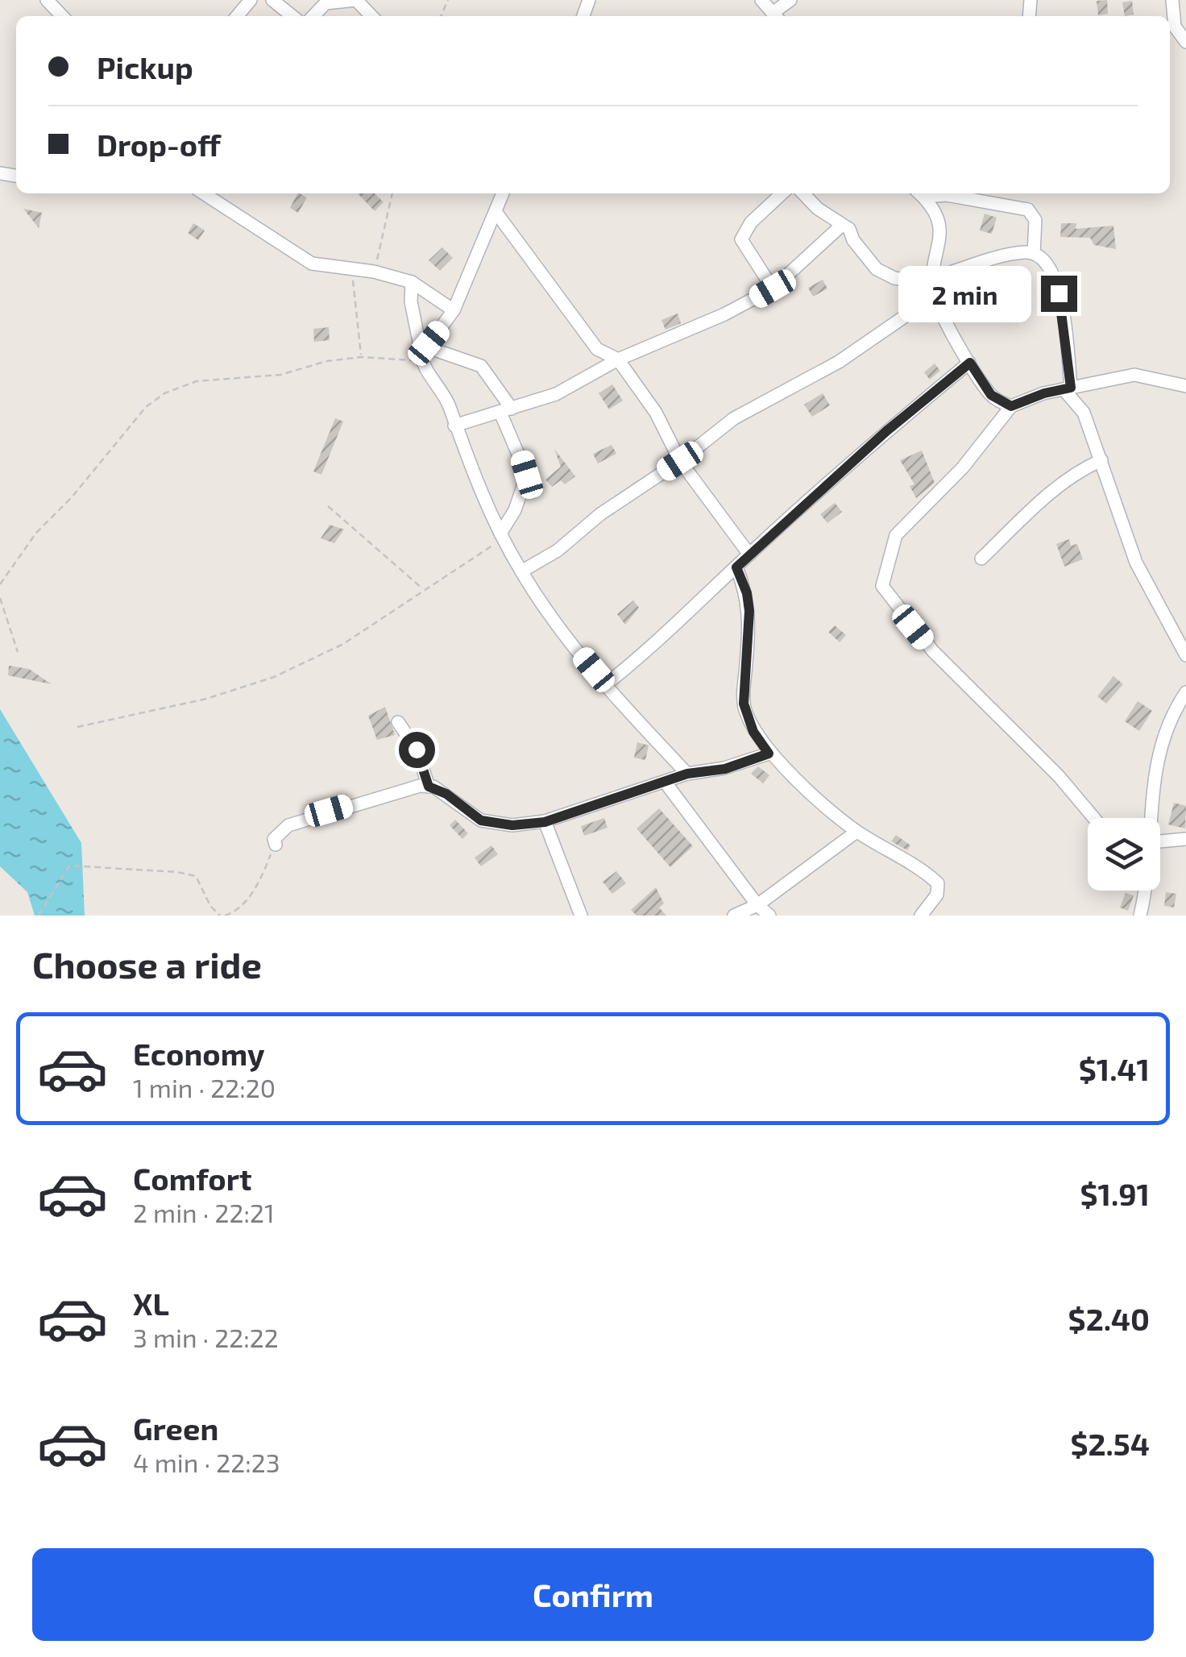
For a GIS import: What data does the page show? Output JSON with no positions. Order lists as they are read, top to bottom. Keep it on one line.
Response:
{"page":{"banner":["Pickup","Drop-off"],"bubble":"2 min","heading":"Choose a ride","list":[{"name":"Economy","note":"1 min · 22:20","value":"$1.41"},{"name":"Comfort","note":"2 min · 22:21","value":"$1.91"},{"name":"XL","note":"3 min · 22:22","value":"$2.40"},{"name":"Green","note":"4 min · 22:23","value":"$2.54"}],"buttons":"Confirm"}}
